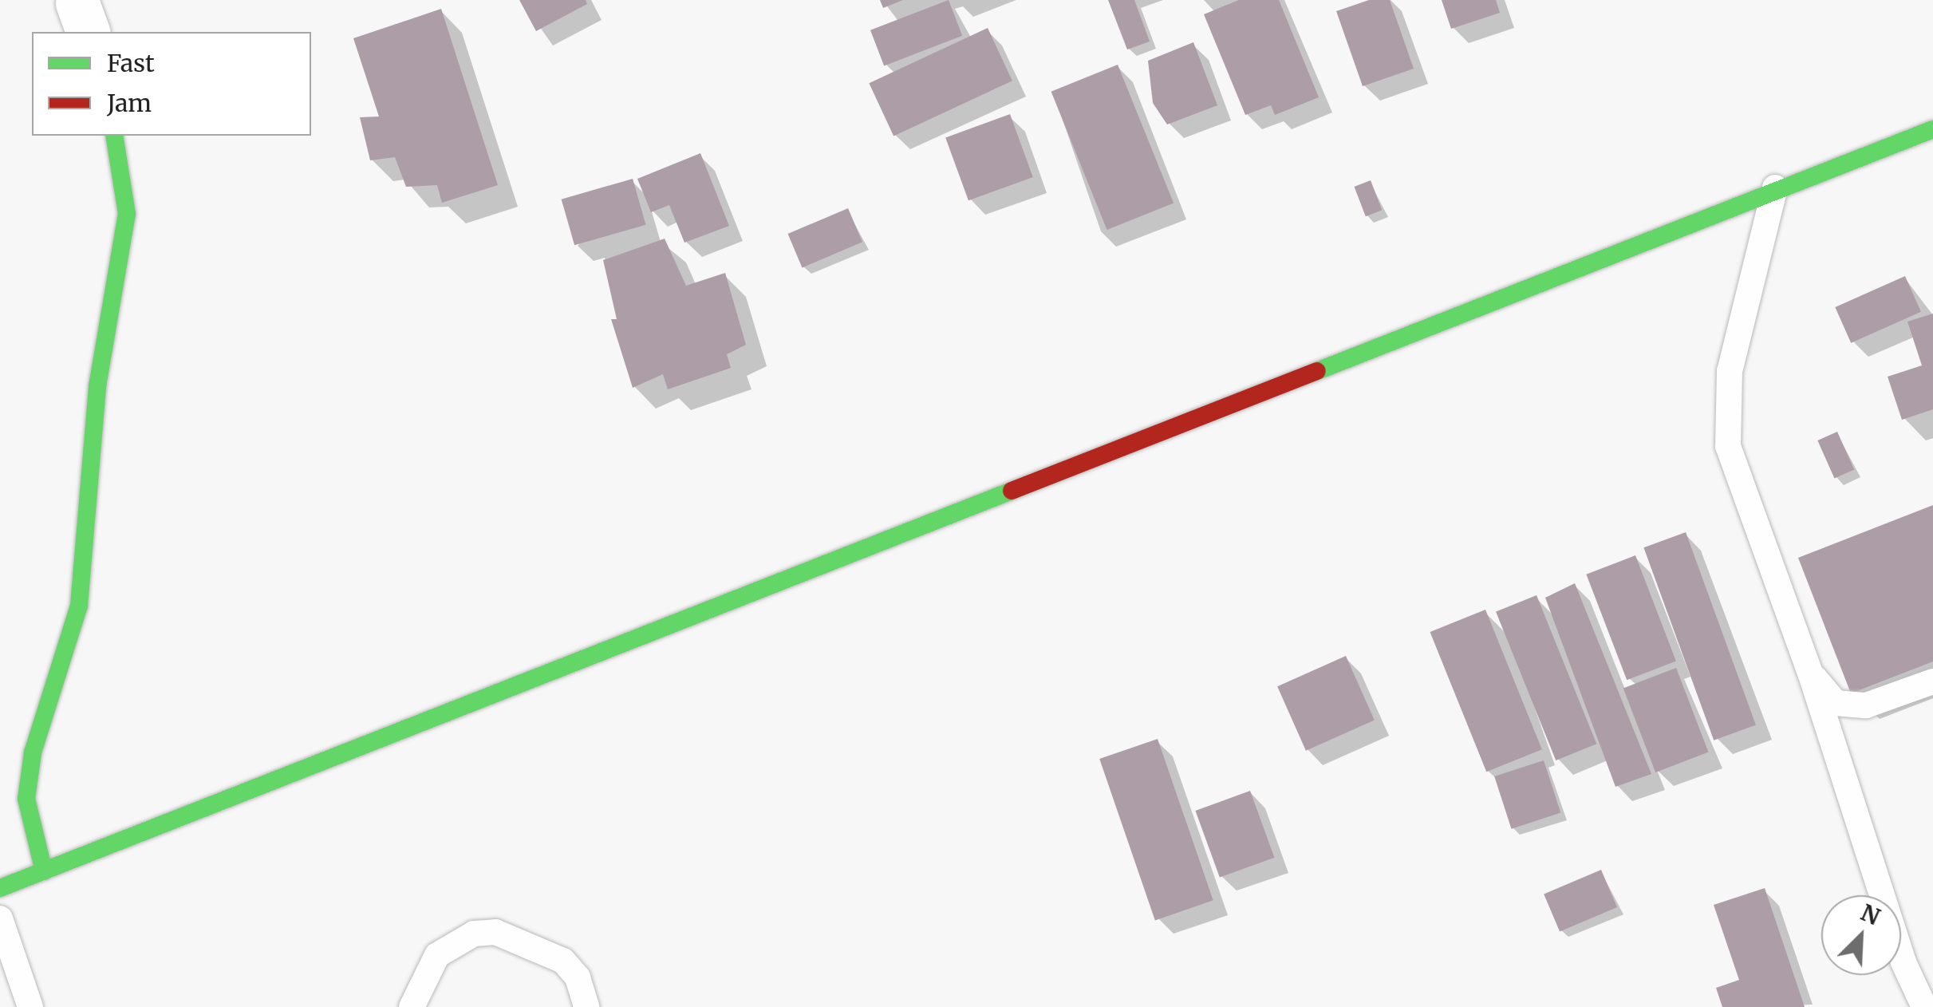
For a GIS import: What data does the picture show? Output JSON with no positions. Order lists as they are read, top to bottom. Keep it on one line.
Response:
{"legend":["Fast","Jam"],"north":"top right"}
